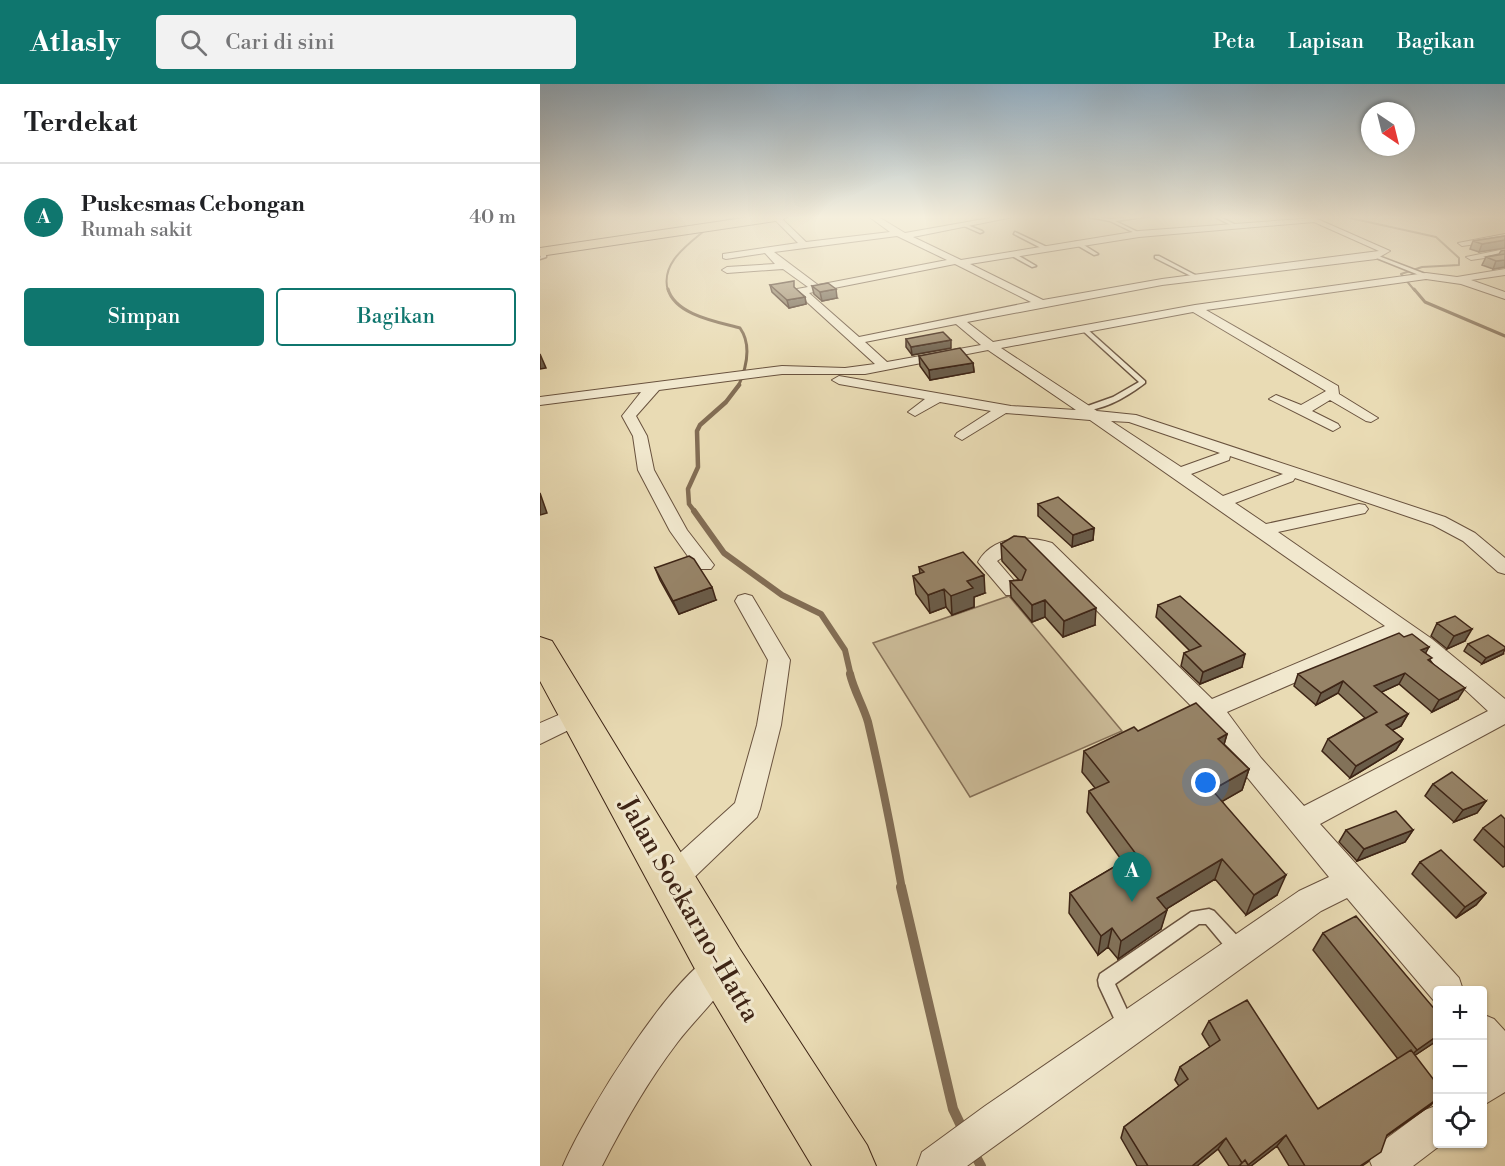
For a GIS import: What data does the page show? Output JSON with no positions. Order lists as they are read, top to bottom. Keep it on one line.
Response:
{"streets":{"main road":["Jalan Soekarno-Hatta"]},"north":"bottom right","page":{"header":"Atlasly","search":"Cari di sini","nav":["Peta","Lapisan","Bagikan"],"heading":"Terdekat","list":[{"mark":"A","name":"Puskesmas Cebongan","note":"Rumah sakit","value":"40 m"}],"buttons":["Simpan","Bagikan"],"pins":"A","map_buttons":["+","−"]}}
